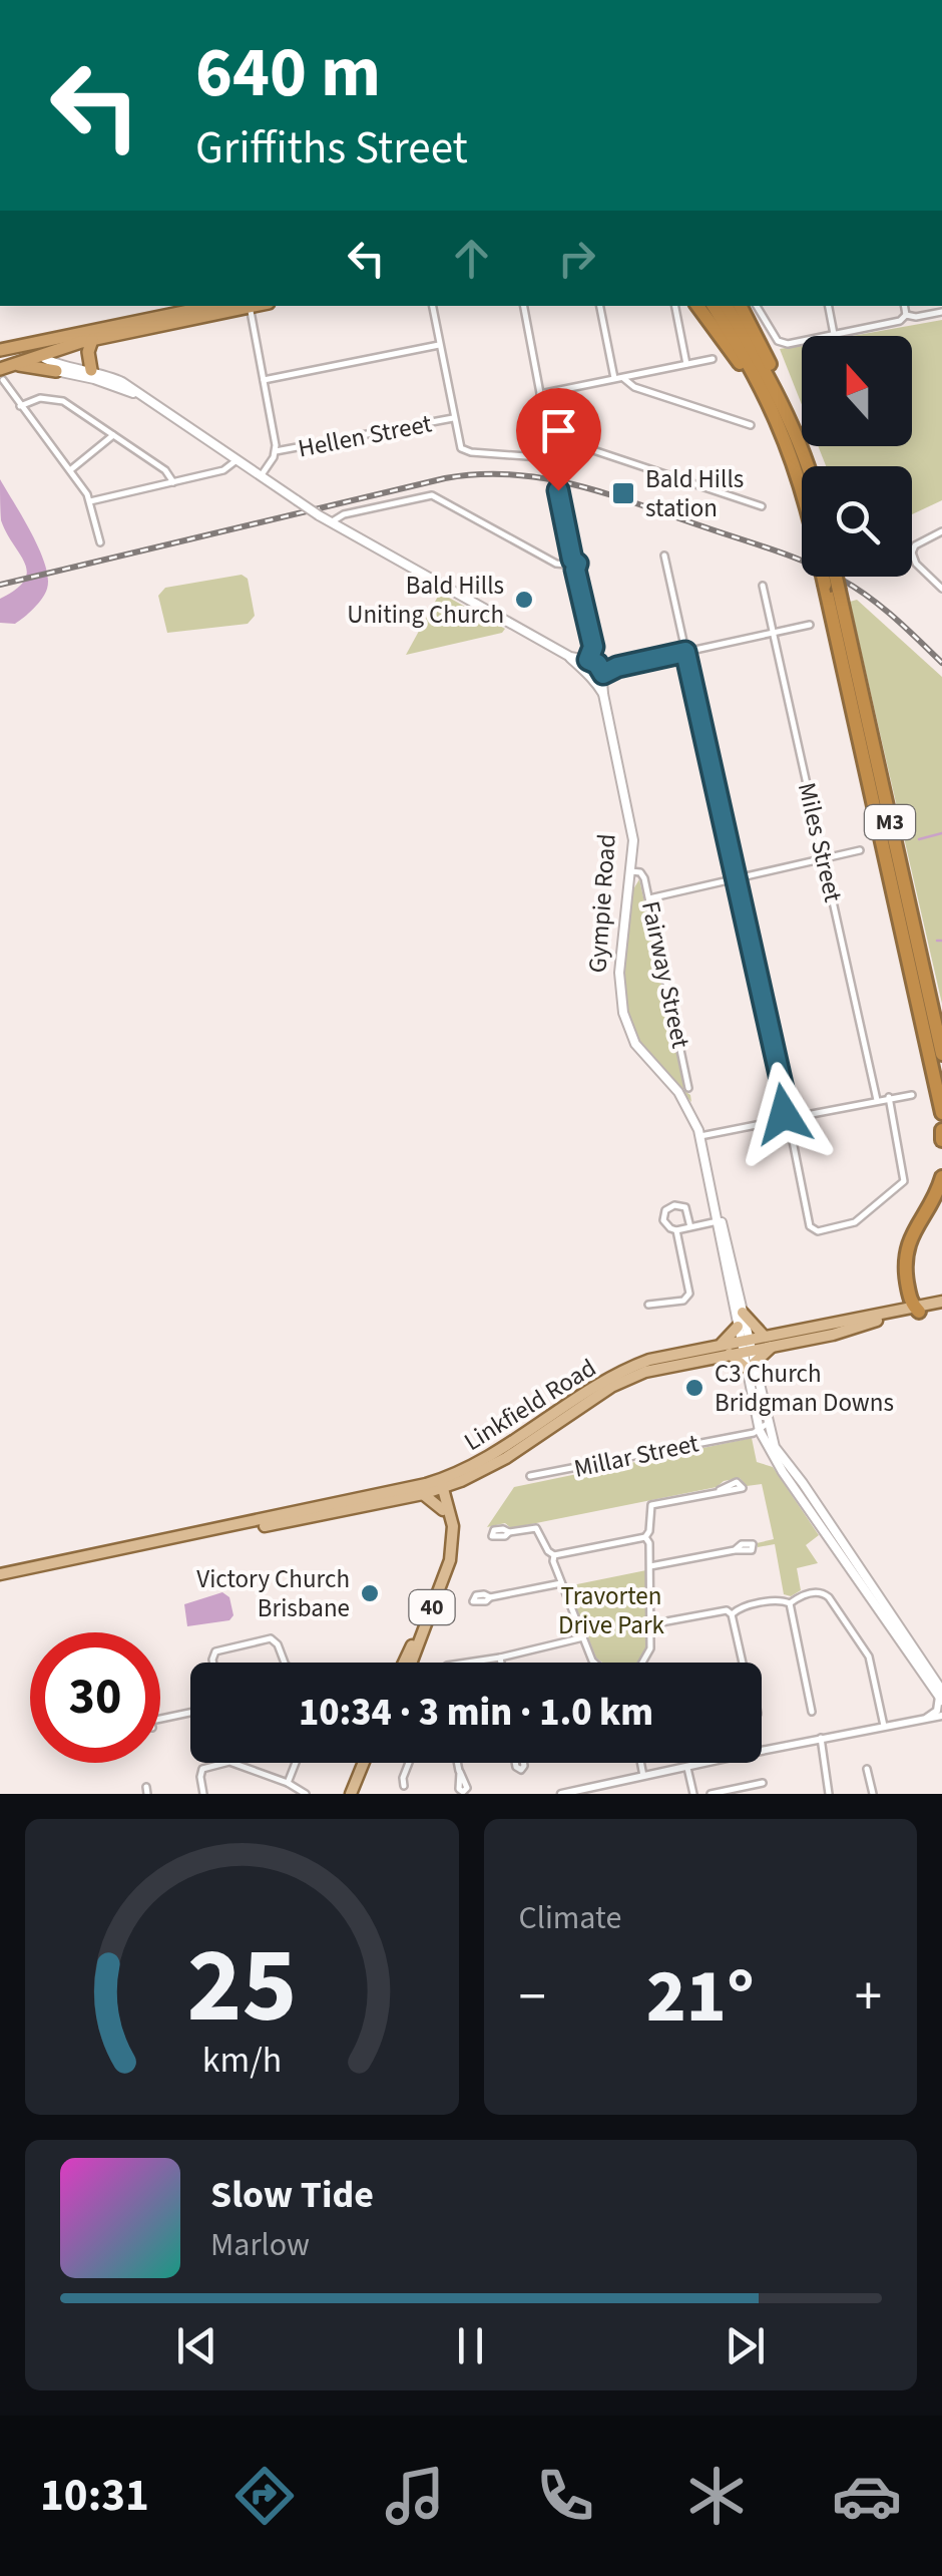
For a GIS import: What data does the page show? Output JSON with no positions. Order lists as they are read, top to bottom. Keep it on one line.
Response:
{"streets":{"highway":["M3"],"main road":["Gympie Road","Linkfield Road","40"],"street":["Hellen Street","Miles Street","Fairway Street","Millar Street"]},"crossings":[["Gympie Road","Fairway Street"],["Gympie Road","Linkfield Road"],["Gympie Road","Millar Street"],["Linkfield Road","40"]],"parks":["Travorten Drive Park"],"places":{"transit":["Bald Hills station"],"other":["Bald Hills Uniting Church","C3 Church Bridgman Downs","Victory Church Brisbane"]},"north":"top","page":{"turn":["640 m","Griffiths Street"],"limit":"30","trip":"10:34 · 3 min · 1.0 km","tile":"Climate","heat":["−","21°","+"],"song":["Slow Tide","Marlow"],"tabs":"10:31","gauge":["25","km/h"]}}
